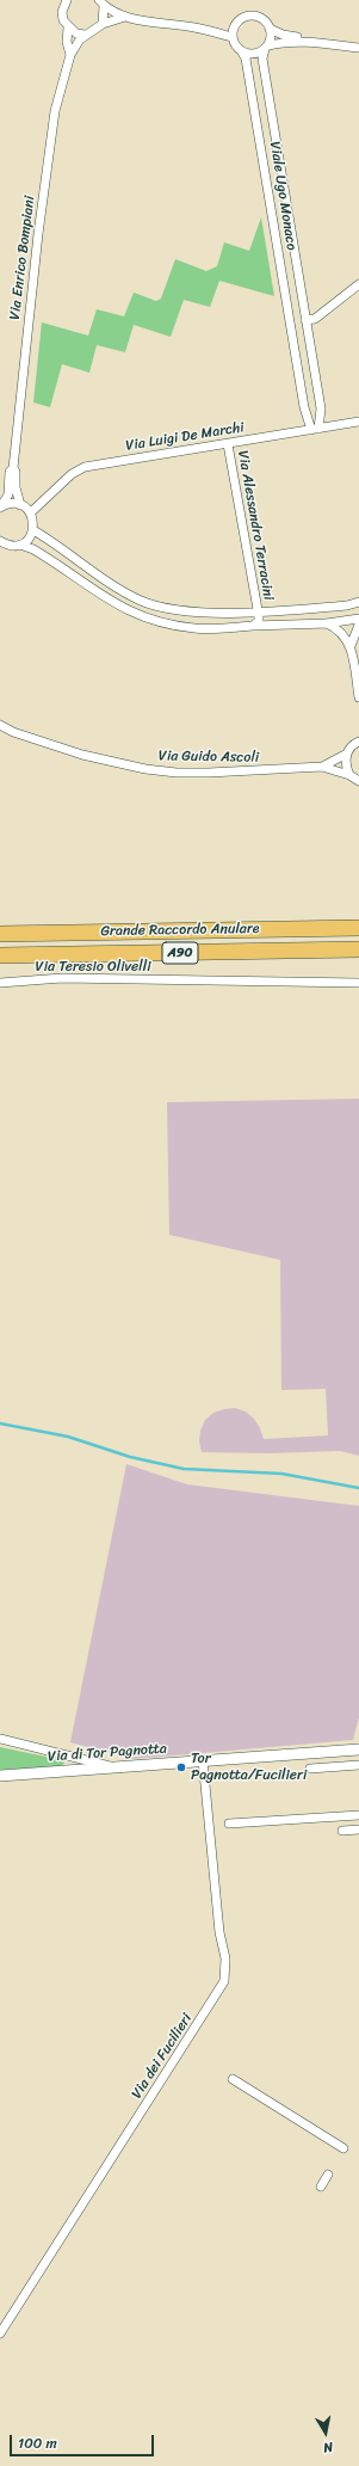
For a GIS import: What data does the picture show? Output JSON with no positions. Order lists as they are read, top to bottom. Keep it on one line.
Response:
{"streets":{"highway":["Grande Raccordo Anulare","A90"],"street":["Viale Ugo Monaco","Via Enrico Bompiani","Via Luigi De Marchi","Via Alessandro Terracini","Via Guido Ascoli","Via Teresio Olivelli","Via di Tor Pagnotta","Via dei Fucilieri"]},"crossings":[["Viale Ugo Monaco","Via Luigi De Marchi"],["Via Luigi De Marchi","Via Alessandro Terracini"],["Via di Tor Pagnotta","Via dei Fucilieri"]],"places":["Tor Pagnotta/Fucilieri"],"scale_bar":"100 m","north":"bottom"}
